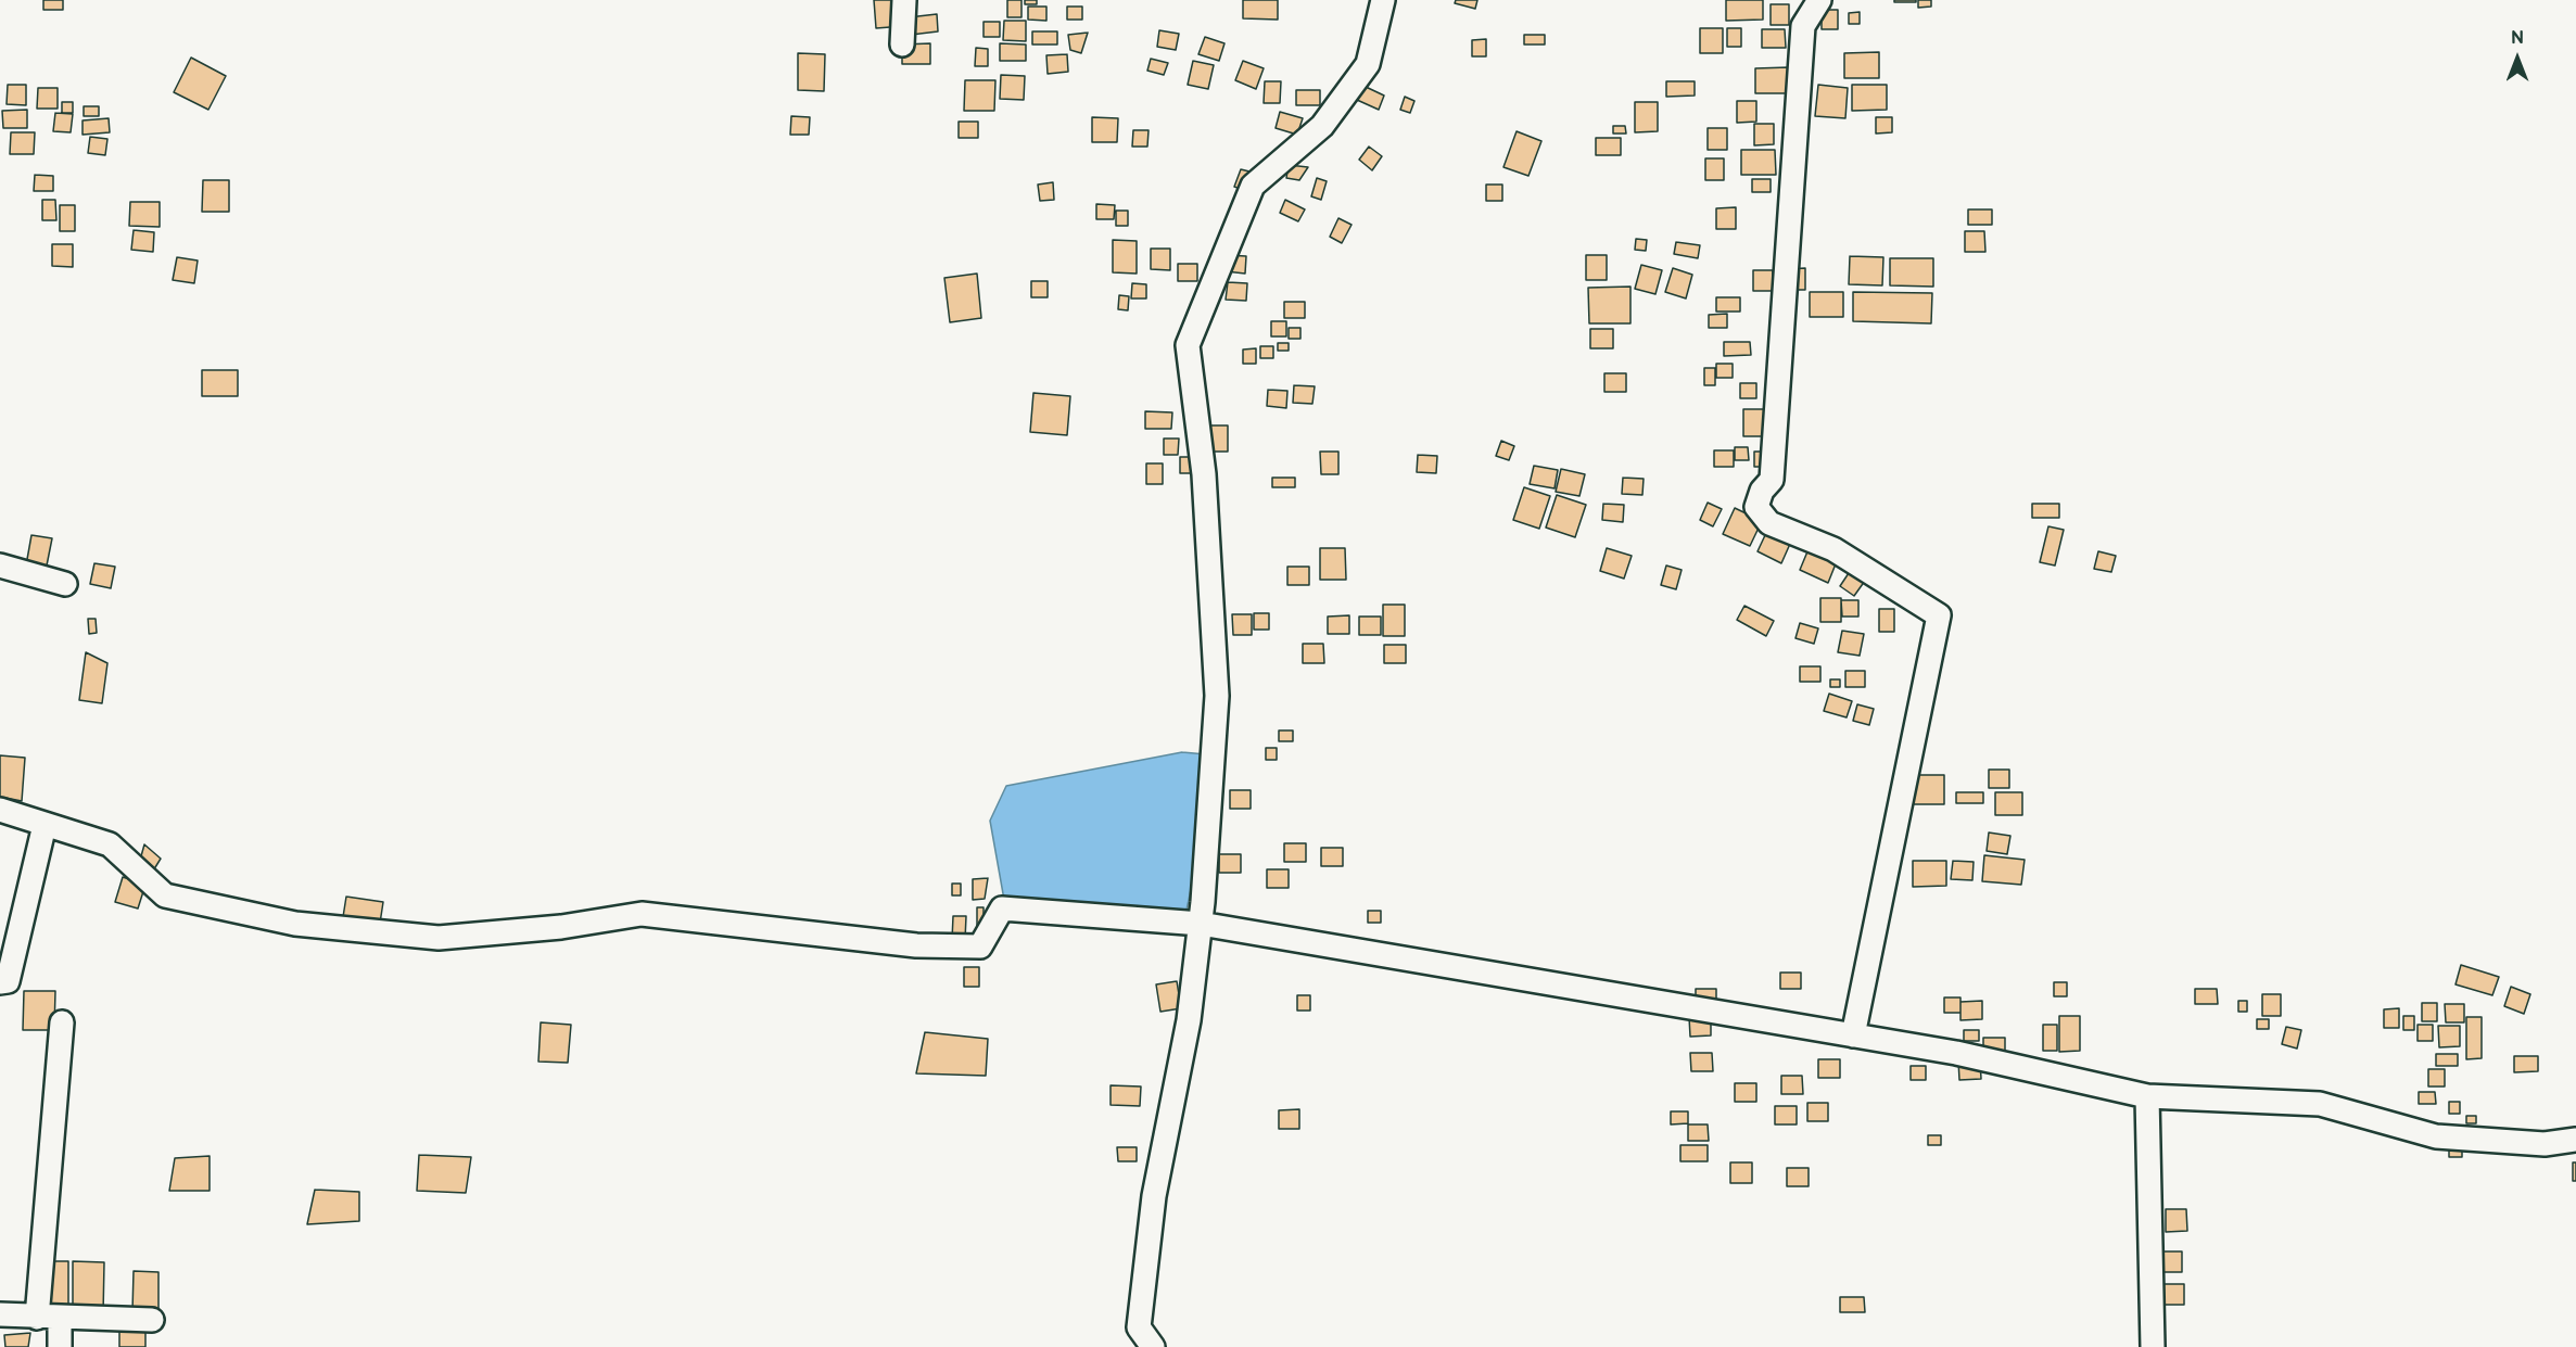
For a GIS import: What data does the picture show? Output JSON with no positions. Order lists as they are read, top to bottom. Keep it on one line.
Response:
{"north":"top"}
